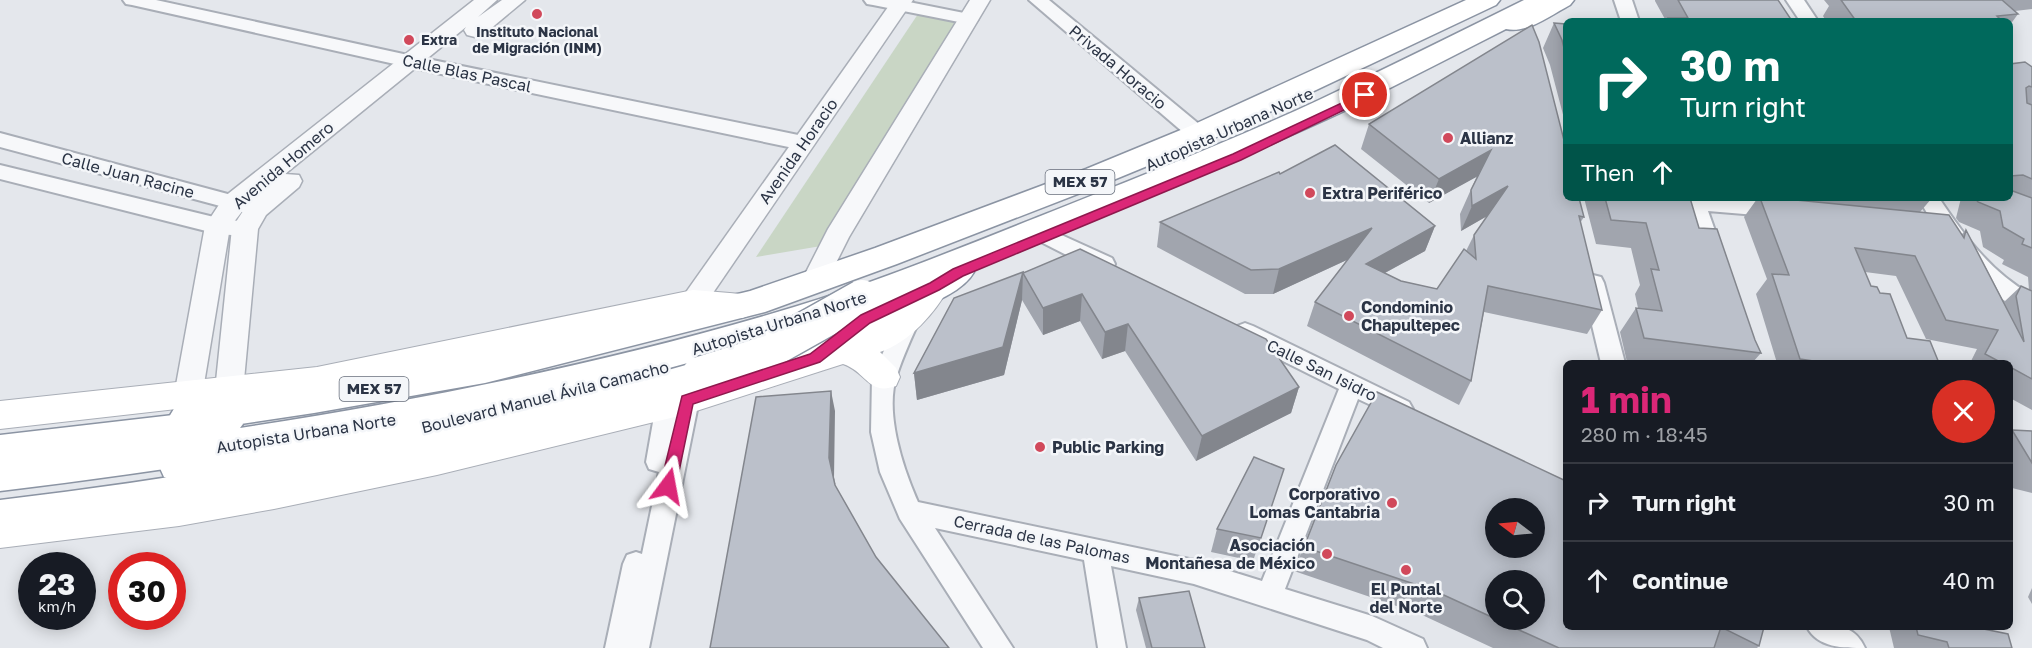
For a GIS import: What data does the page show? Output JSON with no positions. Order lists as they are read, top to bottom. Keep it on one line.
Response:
{"streets":{"highway":["Autopista Urbana Norte","MEX 57","Boulevard Manuel Ávila Camacho"],"street":["Privada Horacio","Calle Blas Pascal","Avenida Horacio","Avenida Homero","Calle Juan Racine","Calle San Isidro","Cerrada de las Palomas"]},"crossings":[["Privada Horacio","MEX 57"],["Calle Blas Pascal","Avenida Horacio"],["Calle Blas Pascal","Avenida Homero"],["Autopista Urbana Norte","Boulevard Manuel Ávila Camacho"],["Avenida Homero","Calle Juan Racine"]],"places":["Instituto Nacional de Migración (INM)","Extra","Allianz","Extra Periférico","Condominio Chapultepec","Public Parking","Corporativo Lomas Cantabria","Asociación Montañesa de México","El Puntal del Norte"],"north":"left","page":{"turn":["30 m","Turn right"],"then":"Then","heading":["1 min","280 m · 18:45"],"list":[{"name":"Turn right","value":"30 m"},{"name":"Continue","value":"40 m"}],"speed":"23 km/h","limit":"30"}}
